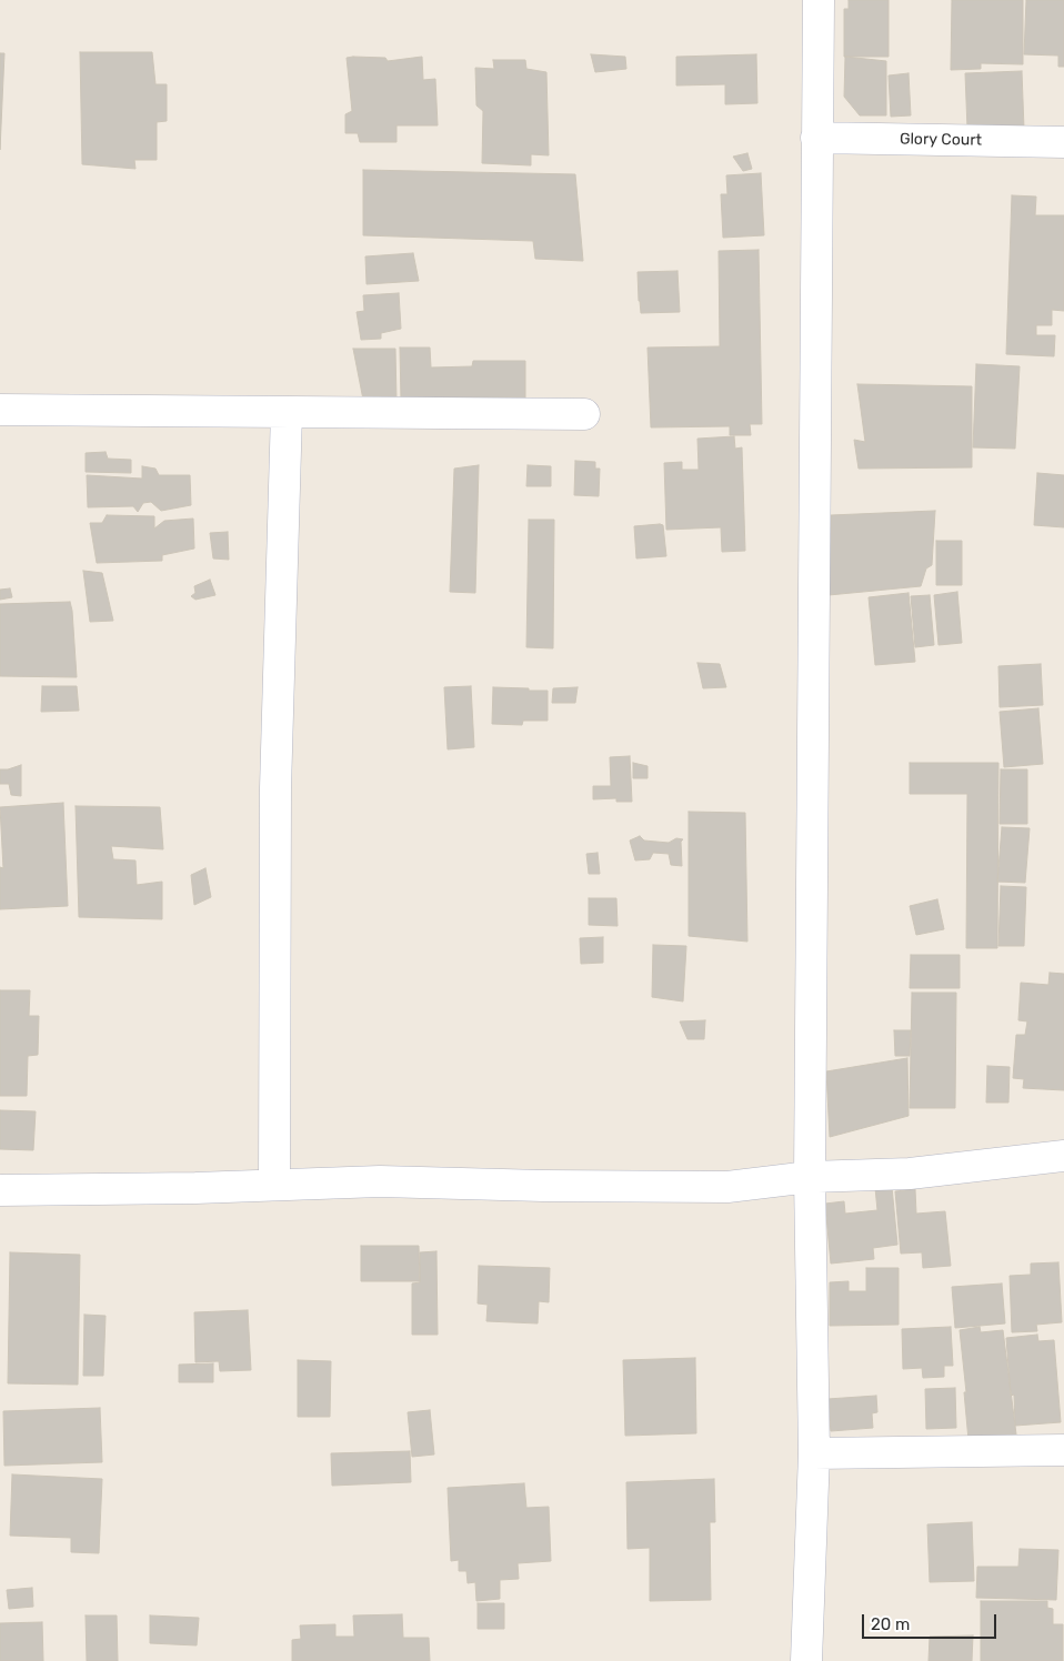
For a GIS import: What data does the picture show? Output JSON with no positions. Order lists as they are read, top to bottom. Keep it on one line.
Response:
{"streets":{"street":["Glory Court"]},"scale_bar":"20 m"}
